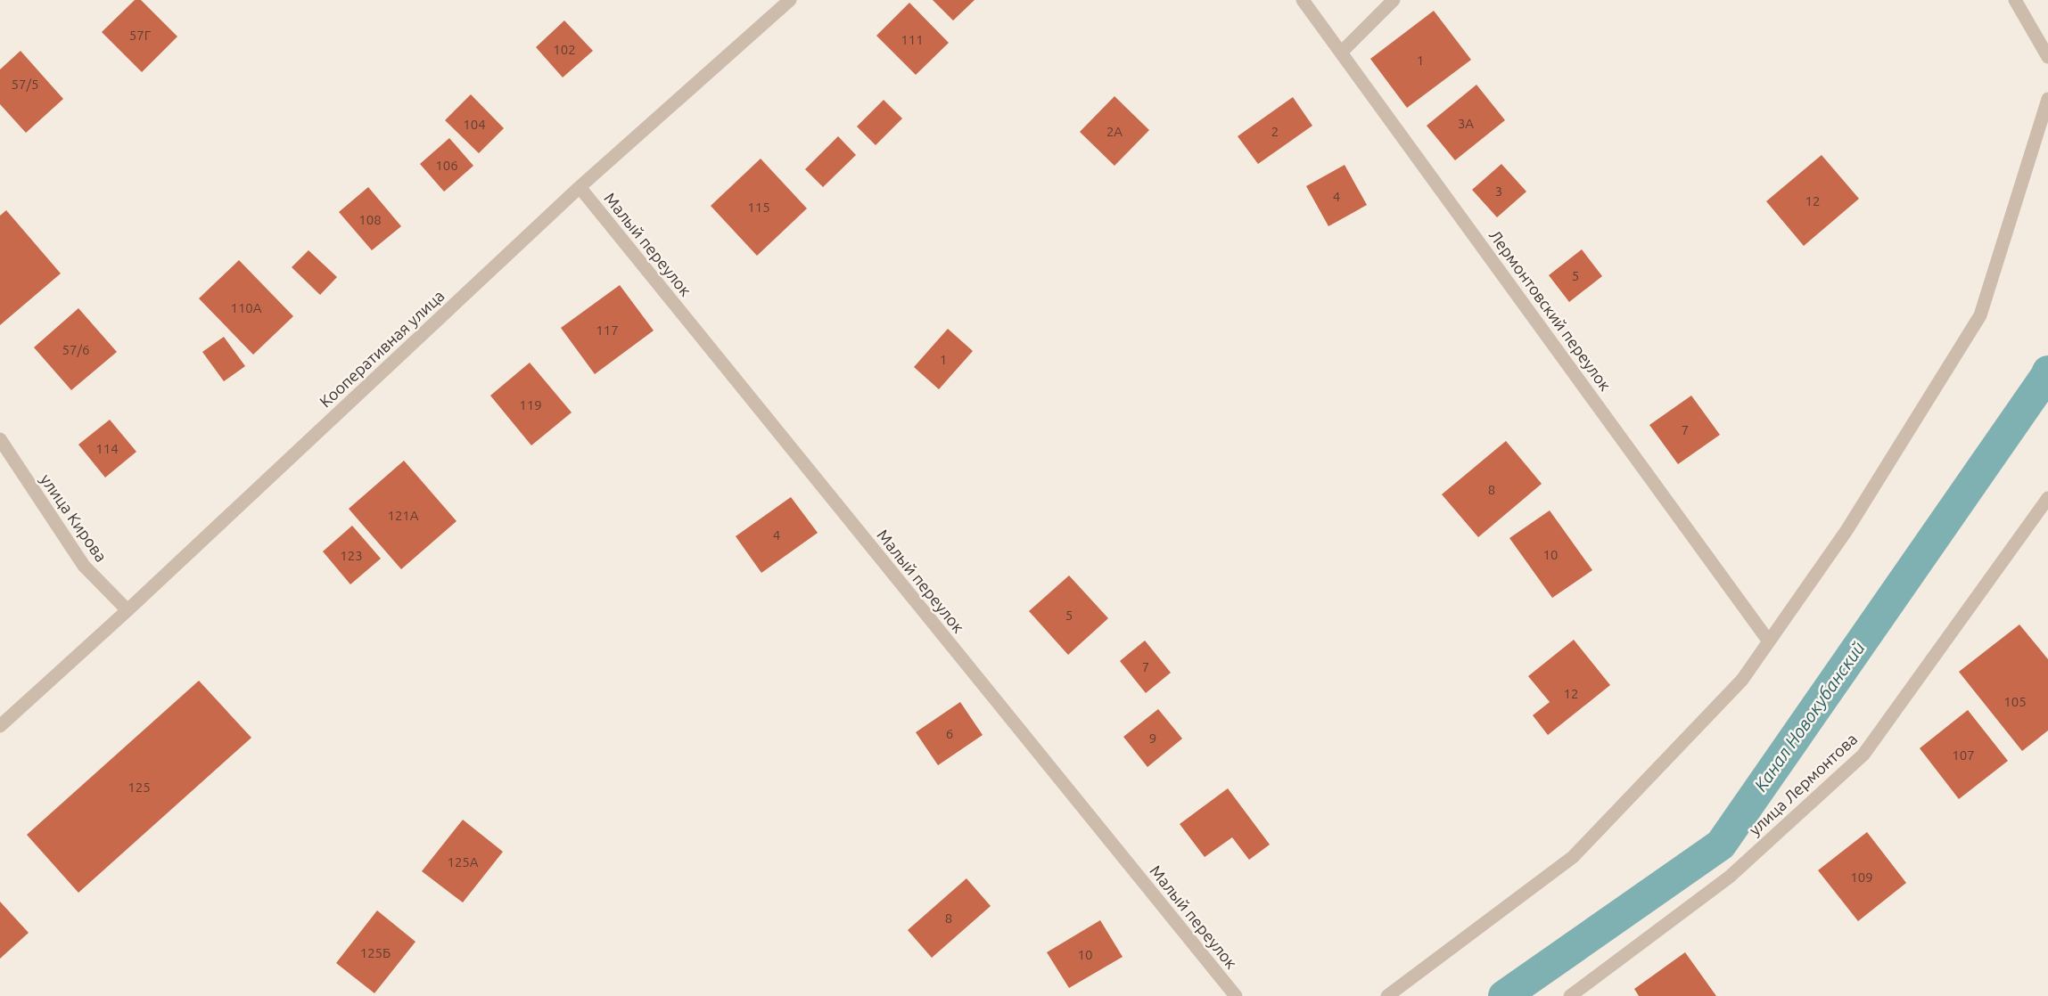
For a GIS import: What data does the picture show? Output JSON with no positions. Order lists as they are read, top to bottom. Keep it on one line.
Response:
{"streets":{"street":["Малый переулок","Лермонтовский переулок","Кооперативная улица","улица Кирова","улица Лермонтова"]},"crossings":[["Малый переулок","Кооперативная улица"],["Кооперативная улица","улица Кирова"]],"water":["Канал Новокубанский"],"house_numbers":["57Г","111","102","1","57/5","3А","104","2А","2","106","3","4","12","115","108","5","110А","117","57/6","1","119","7","114","8","121А","4","10","123","5","7","12","105","6","9","107","125","125А","109","8","125Б","10"]}
